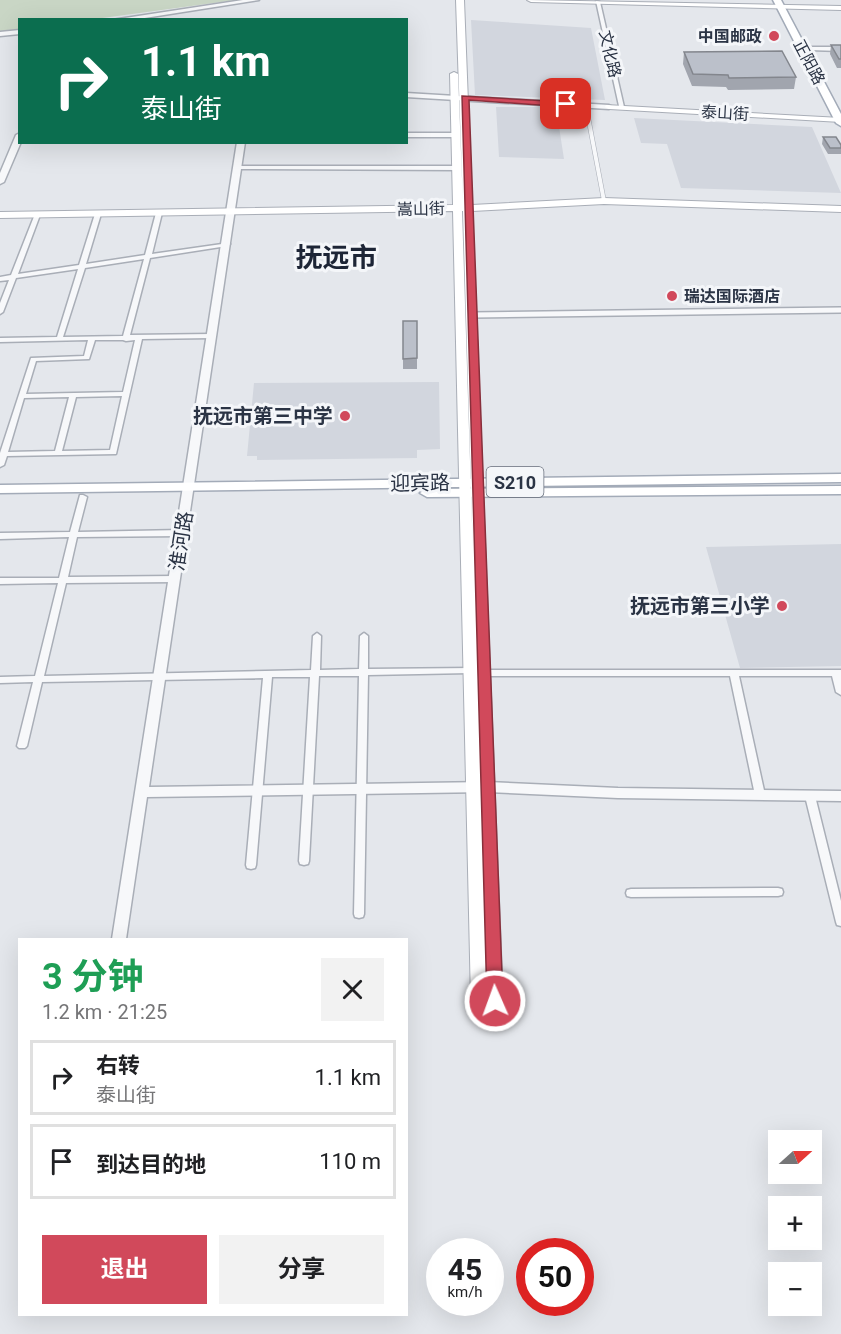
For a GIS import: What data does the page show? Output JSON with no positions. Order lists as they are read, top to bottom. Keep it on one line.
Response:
{"streets":{"main road":["正阳路","泰山街","嵩山街","S210","迎宾路"],"street":["文化路","淮河路"]},"crossings":[["文化路","泰山街"],["正阳路","泰山街"],["嵩山街","淮河路"],["迎宾路","淮河路"]],"districts":["抚远市"],"places":["中国邮政","瑞达国际酒店","抚远市第三中学","抚远市第三小学"],"north":"right","page":{"turn":["1.1 km","泰山街"],"heading":["3 分钟","1.2 km · 21:25"],"list":[{"name":"右转","note":"泰山街","value":"1.1 km"},{"name":"到达目的地","value":"110 m"}],"map_buttons":["+","−"],"buttons":["退出","分享"],"speed":"45 km/h","limit":"50"}}
